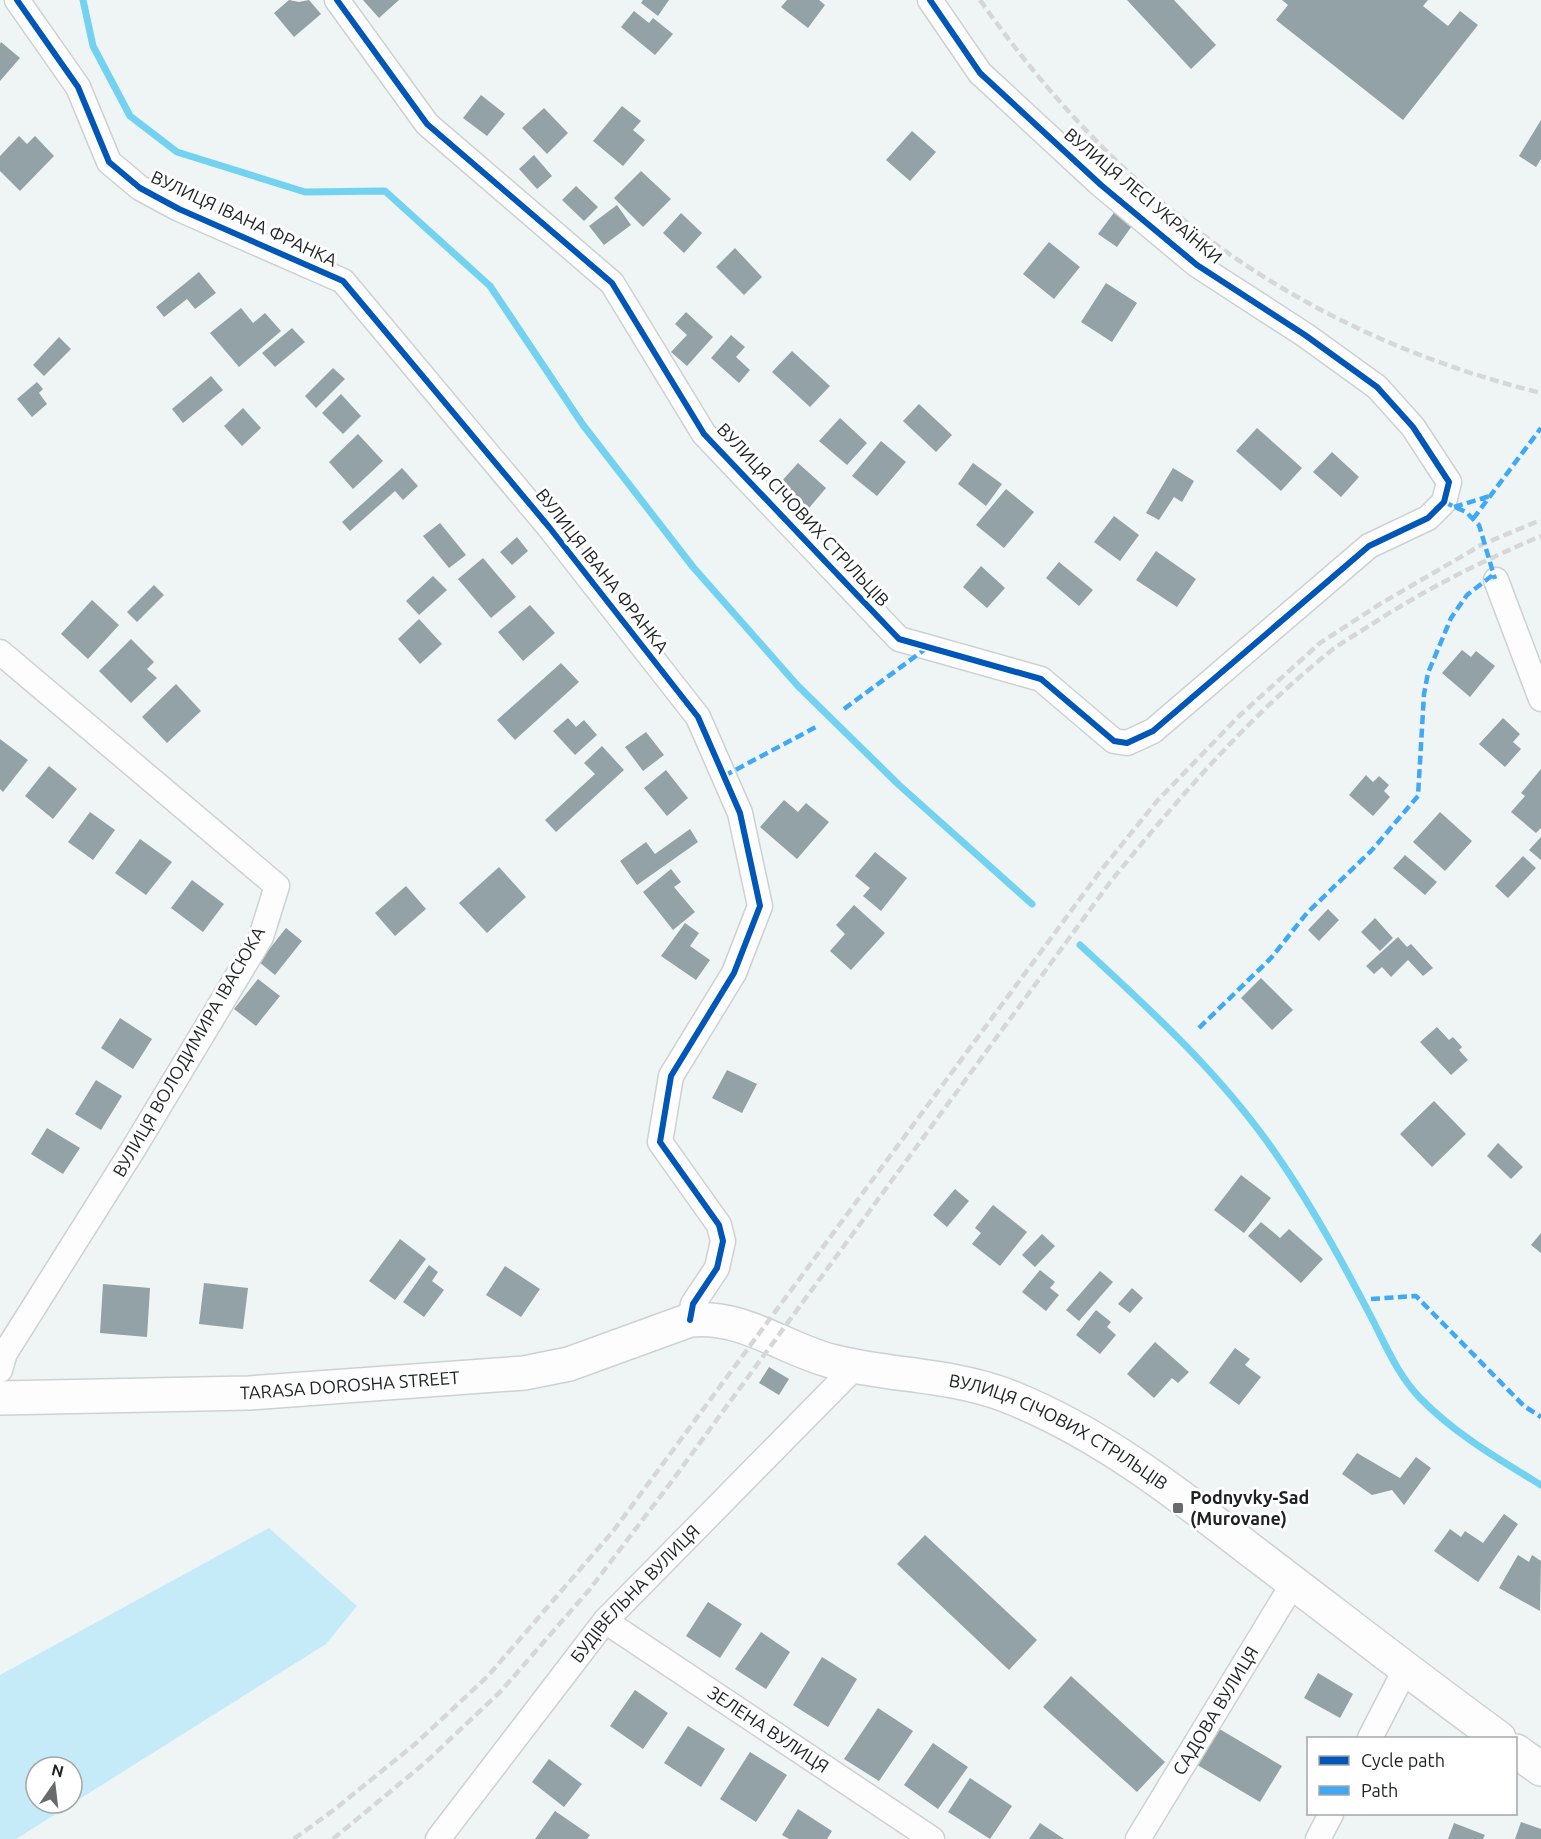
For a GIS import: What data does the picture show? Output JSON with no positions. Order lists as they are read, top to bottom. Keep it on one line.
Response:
{"streets":{"street":["ВУЛИЦЯ ЛЕСІ УКРАЇНКИ","ВУЛИЦЯ ІВАНА ФРАНКА","ВУЛИЦЯ СІЧОВИХ СТРІЛЬЦІВ","ВУЛИЦЯ ВОЛОДИМИРА ІВАСЮКА","TARASA DOROSHA STREET","БУДІВЕЛЬНА ВУЛИЦЯ","САДОВА ВУЛИЦЯ","ЗЕЛЕНА ВУЛИЦЯ"]},"crossings":[["ВУЛИЦЯ ЛЕСІ УКРАЇНКИ","ВУЛИЦЯ СІЧОВИХ СТРІЛЬЦІВ"],["ВУЛИЦЯ ІВАНА ФРАНКА","TARASA DOROSHA STREET"],["ВУЛИЦЯ СІЧОВИХ СТРІЛЬЦІВ","TARASA DOROSHA STREET"],["ВУЛИЦЯ СІЧОВИХ СТРІЛЬЦІВ","БУДІВЕЛЬНА ВУЛИЦЯ"],["ВУЛИЦЯ СІЧОВИХ СТРІЛЬЦІВ","САДОВА ВУЛИЦЯ"],["TARASA DOROSHA STREET","БУДІВЕЛЬНА ВУЛИЦЯ"],["БУДІВЕЛЬНА ВУЛИЦЯ","ЗЕЛЕНА ВУЛИЦЯ"]],"places":{"transit":["Podnyvky-Sad (Murovane)"]},"legend":["Cycle path","Path"],"north":"top"}
